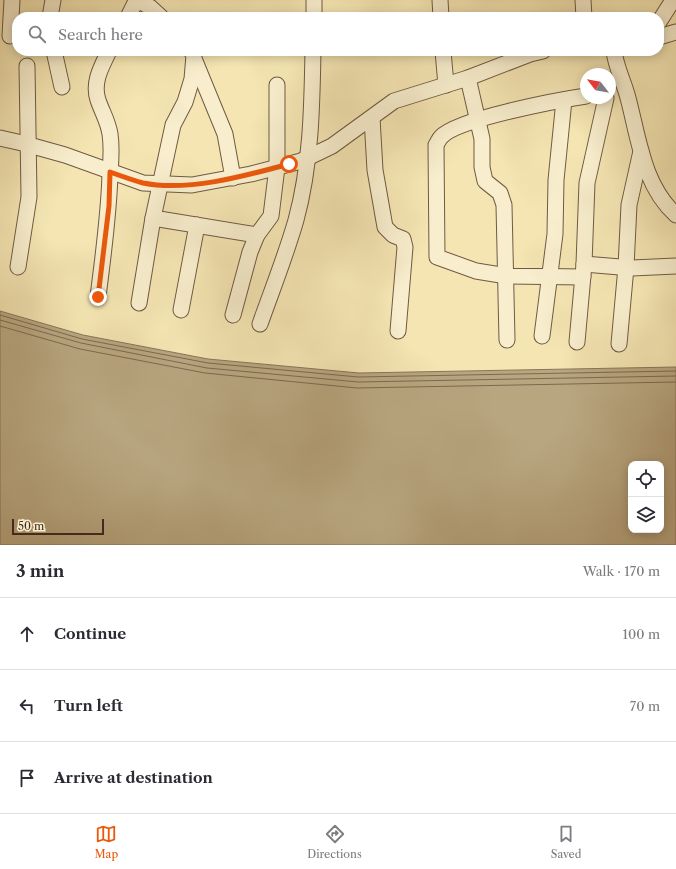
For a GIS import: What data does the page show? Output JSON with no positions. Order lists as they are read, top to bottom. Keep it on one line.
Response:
{"scale_bar":"50 m","north":"top left","page":{"search":"Search here","scale":"50 m","heading":["3 min","Walk · 170 m"],"list":[["Continue","100 m"],["Turn left","70 m"],"Arrive at destination"],"nav":["Map","Directions","Saved"]}}
